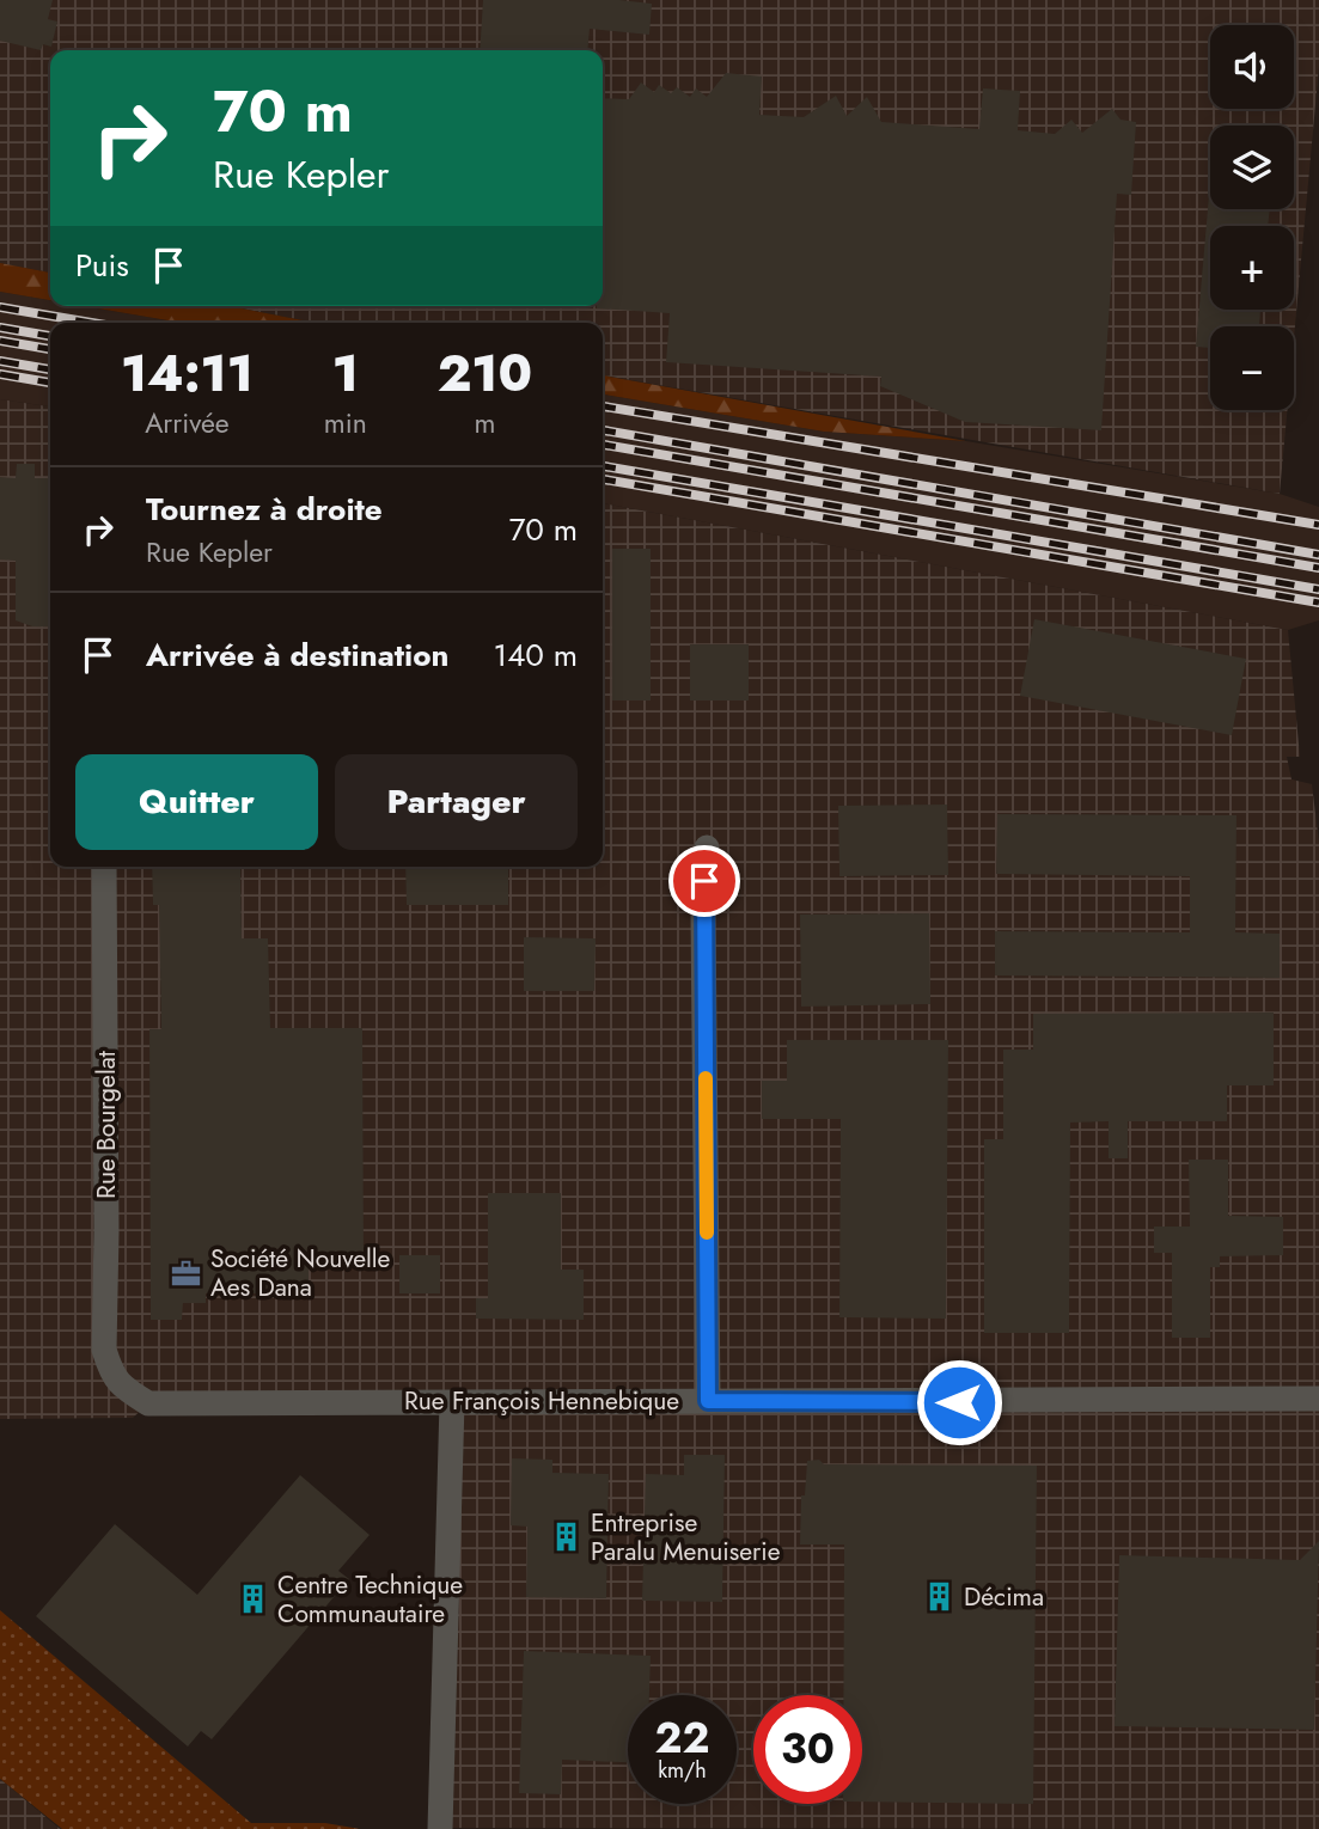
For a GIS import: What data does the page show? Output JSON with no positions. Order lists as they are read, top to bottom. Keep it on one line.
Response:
{"streets":{"street":["Rue Bourgelat","Rue François Hennebique"]},"crossings":[["Rue Bourgelat","Rue François Hennebique"]],"places":{"office":["Société Nouvelle Aes Dana"],"building":["Entreprise Paralu Menuiserie","Décima","Centre Technique Communautaire"]},"page":{"map_buttons":["+","−"],"turn":["70 m","Rue Kepler"],"then":"Puis","eta":["14:11","Arrivée","1","min","210","m"],"list":[{"name":"Tournez à droite","note":"Rue Kepler","value":"70 m"},{"name":"Arrivée à destination","value":"140 m"}],"buttons":["Quitter","Partager"],"speed":"22 km/h","limit":"30"}}
